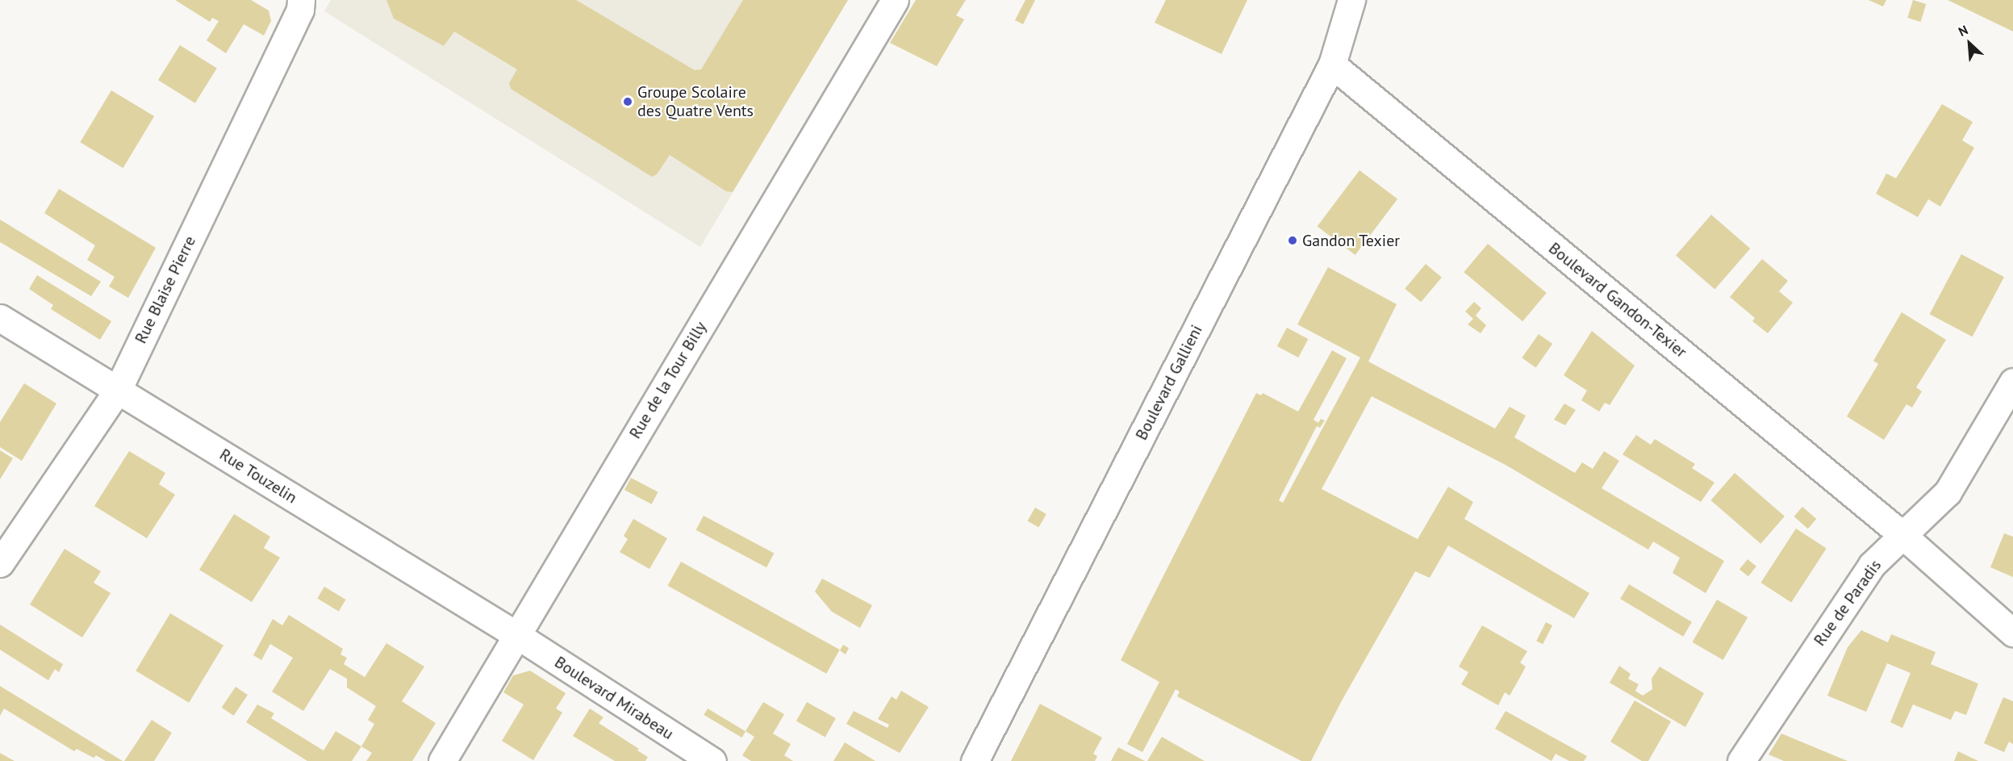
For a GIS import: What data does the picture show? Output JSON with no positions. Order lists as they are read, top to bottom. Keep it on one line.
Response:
{"streets":{"street":["Rue Blaise Pierre","Boulevard Gandon-Texier","Rue de la Tour Billy","Boulevard Gallieni","Rue Touzelin","Rue de Paradis","Boulevard Mirabeau"]},"crossings":[["Rue Blaise Pierre","Rue Touzelin"],["Boulevard Gandon-Texier","Boulevard Gallieni"],["Boulevard Gandon-Texier","Rue de Paradis"],["Rue de la Tour Billy","Rue Touzelin"],["Rue de la Tour Billy","Boulevard Mirabeau"],["Rue Touzelin","Boulevard Mirabeau"]],"places":["Groupe Scolaire des Quatre Vents","Gandon Texier"],"north":"top left"}
